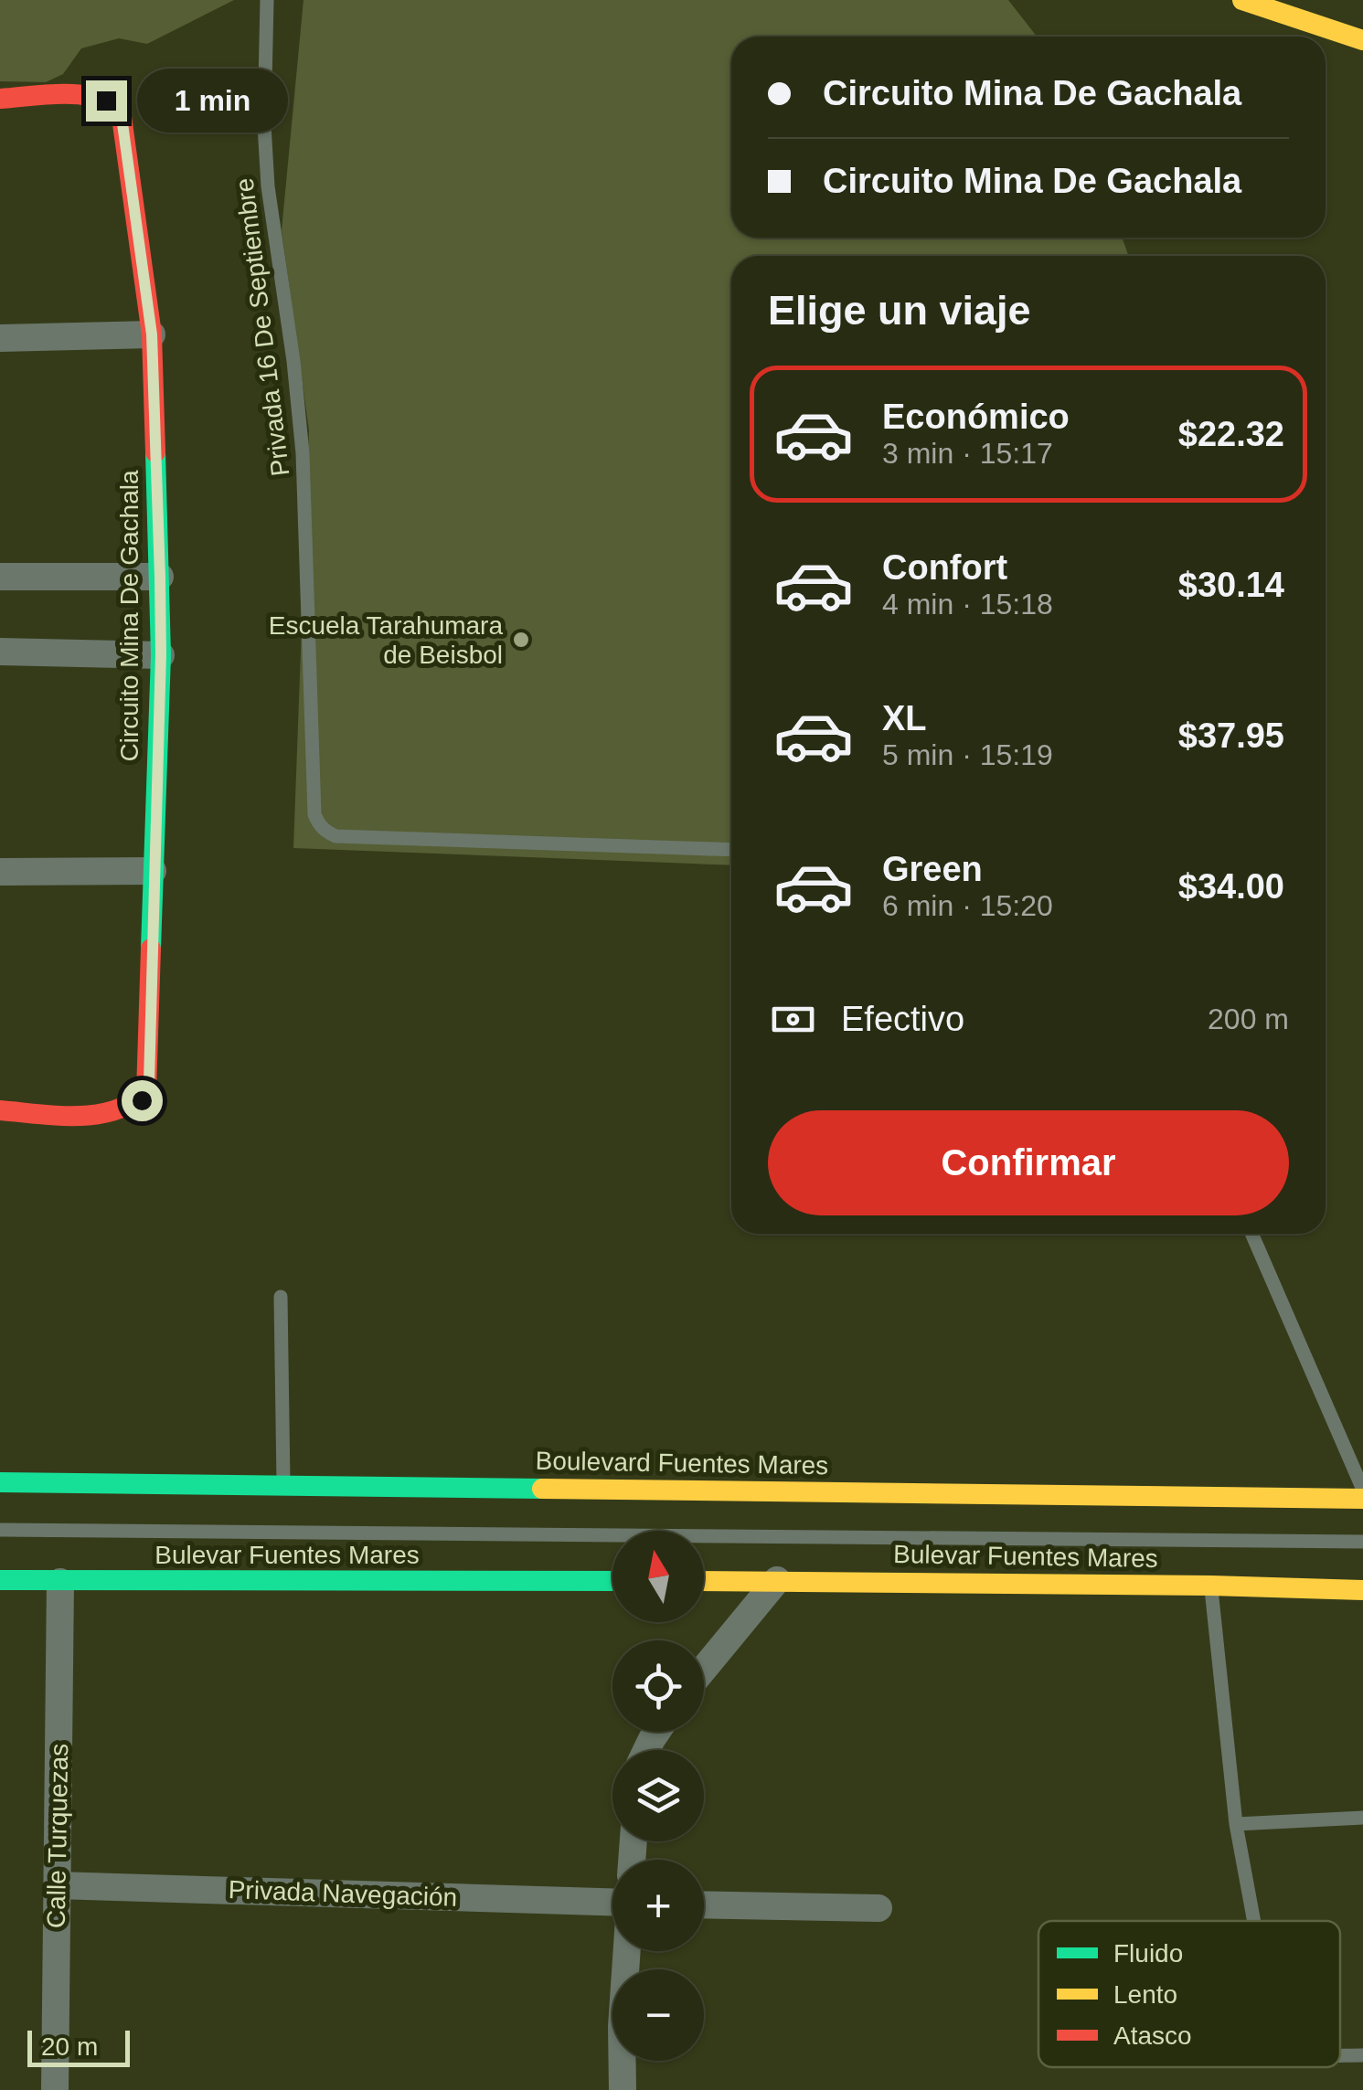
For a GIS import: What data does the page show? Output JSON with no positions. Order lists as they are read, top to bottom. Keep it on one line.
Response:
{"streets":{"main road":["Circuito Mina De Gachala","Boulevard Fuentes Mares","Bulevar Fuentes Mares"],"street":["Calle Turquezas","Privada Navegación"],"lane":["Privada 16 De Septiembre"]},"crossings":[["Bulevar Fuentes Mares","Calle Turquezas"],["Calle Turquezas","Privada Navegación"]],"places":["Escuela Tarahumara de Beisbol"],"legend":["Fluido","Lento","Atasco"],"scale_bar":"20 m","north":"top","page":{"banner":["Circuito Mina De Gachala","Circuito Mina De Gachala"],"bubble":"1 min","heading":"Elige un viaje","list":[{"name":"Económico","note":"3 min · 15:17","value":"$22.32"},{"name":"Confort","note":"4 min · 15:18","value":"$30.14"},{"name":"XL","note":"5 min · 15:19","value":"$37.95"},{"name":"Green","note":"6 min · 15:20","value":"$34.00"}],"pay":["Efectivo","200 m"],"buttons":"Confirmar","map_buttons":["+","−"],"scale":"20 m"}}
